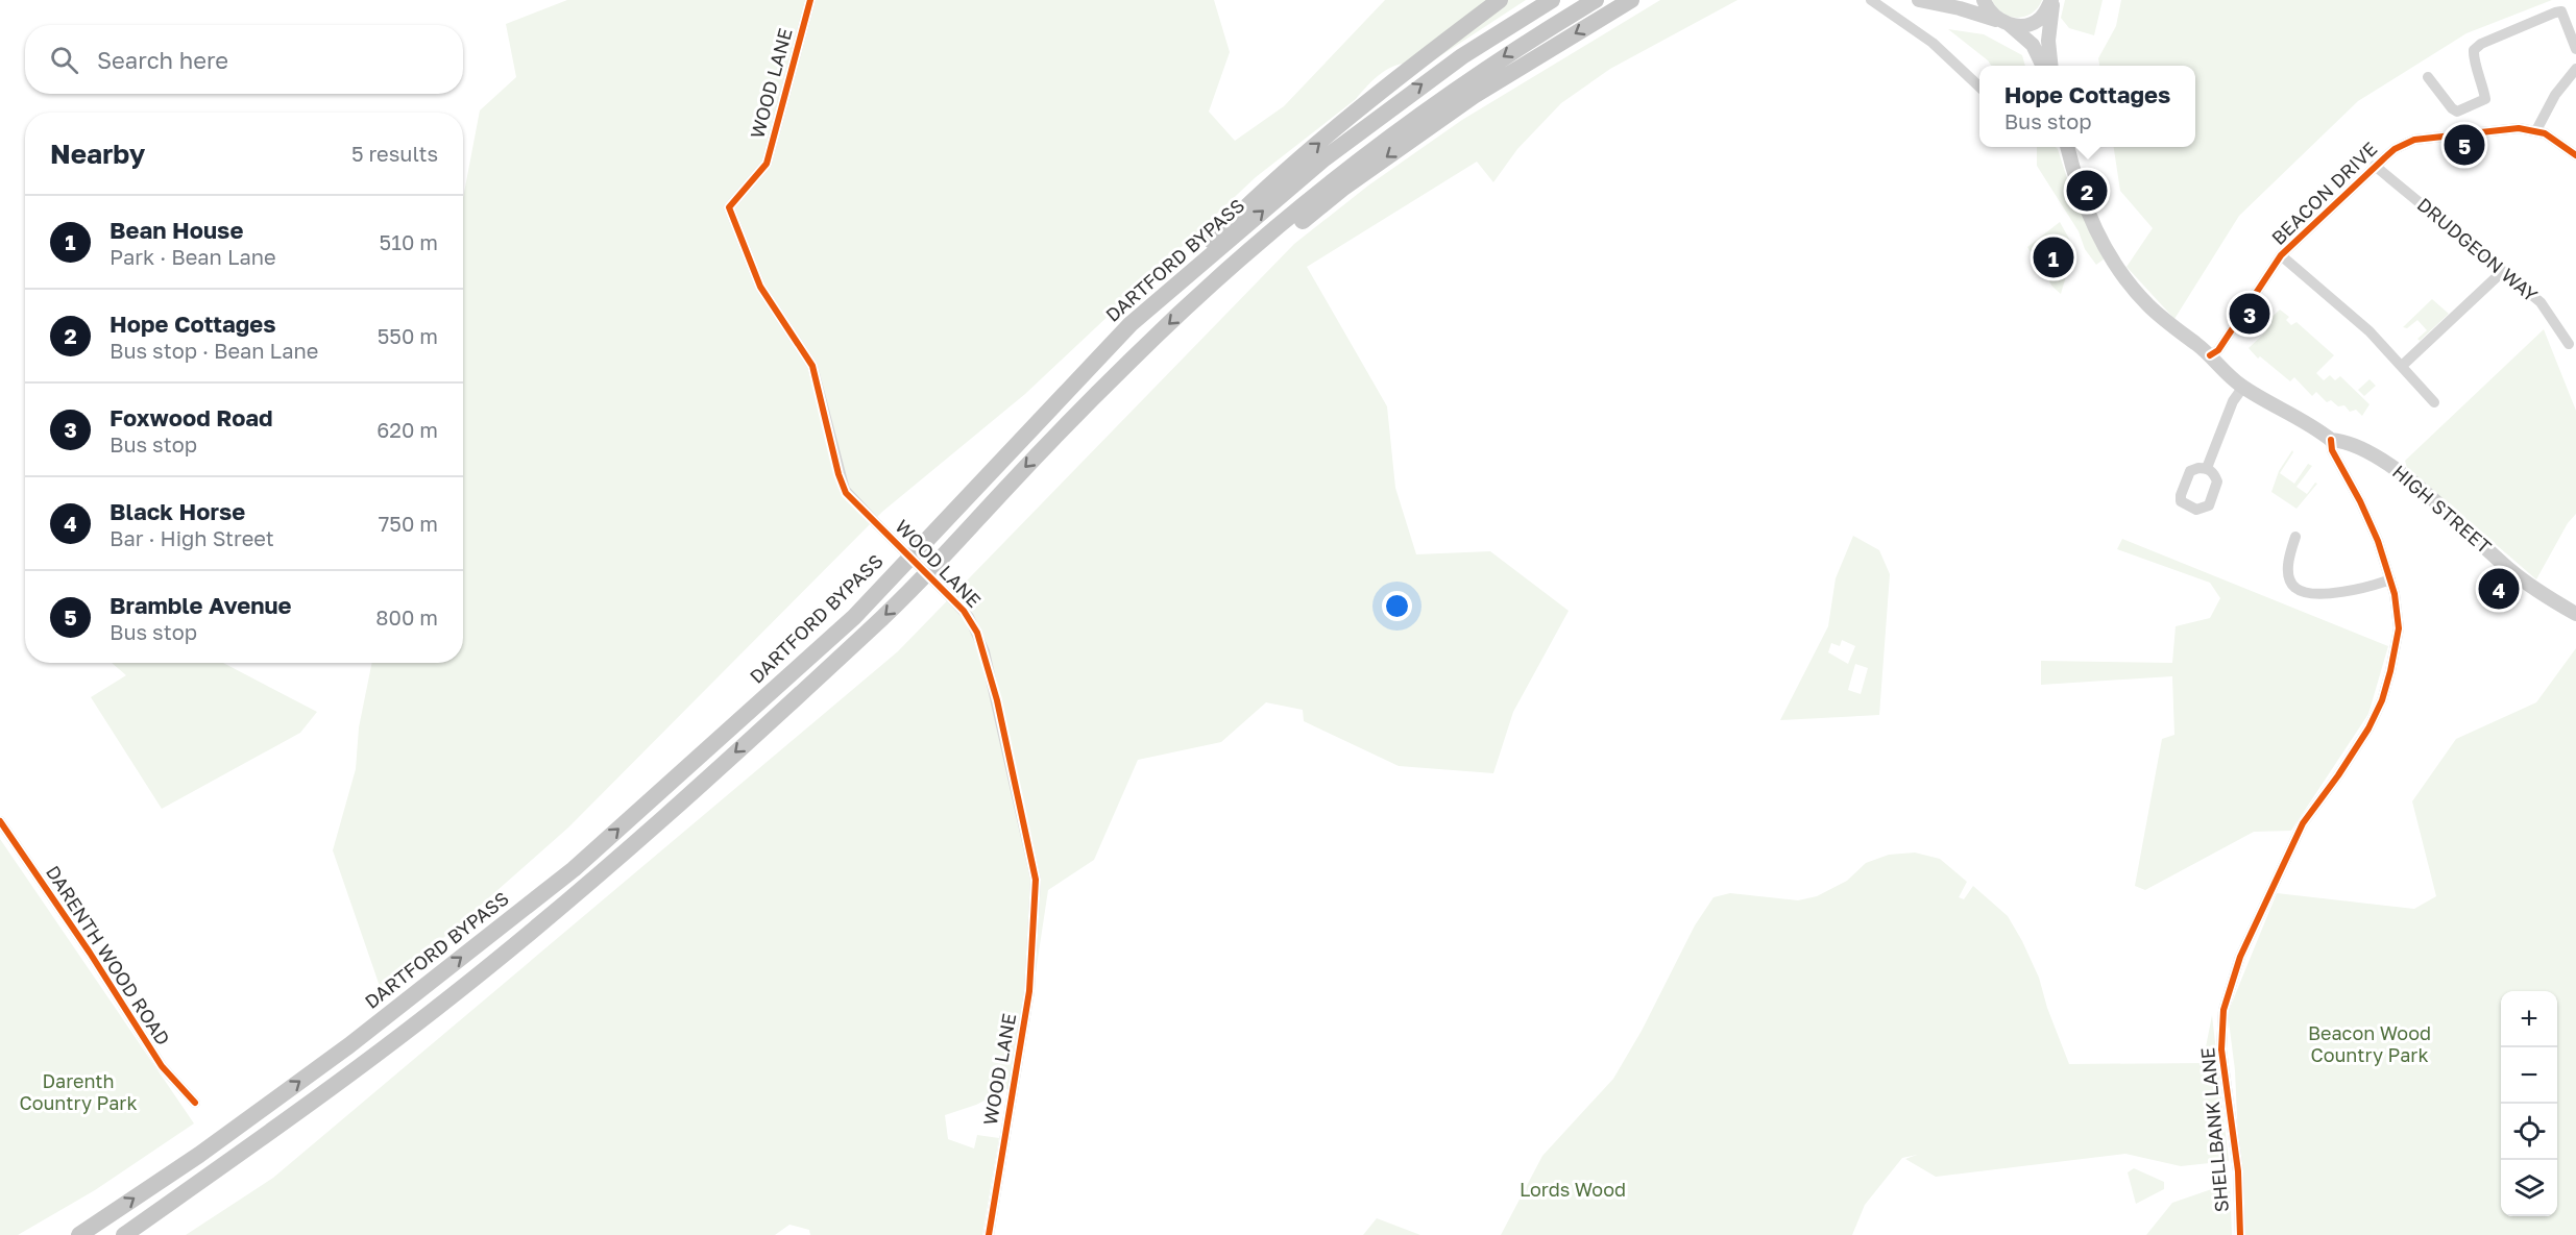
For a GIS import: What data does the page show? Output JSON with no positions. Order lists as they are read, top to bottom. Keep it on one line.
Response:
{"streets":{"highway":["DARTFORD BYPASS"],"main road":["HIGH STREET"],"street":["WOOD LANE","BEACON DRIVE","DRUDGEON WAY","DARENTH WOOD ROAD","SHELLBANK LANE"]},"crossings":[["BEACON DRIVE","DRUDGEON WAY"],["BEACON DRIVE","HIGH STREET"],["HIGH STREET","SHELLBANK LANE"]],"parks":["Beacon Wood Country Park","Darenth Country Park","Lords Wood"],"page":{"search":"Search here","popup":["Hope Cottages","Bus stop"],"heading":["Nearby","5 results"],"pins":["5","2","1","3","4"],"list":[{"mark":"1","name":"Bean House","note":"Park · Bean Lane","value":"510 m"},{"mark":"2","name":"Hope Cottages","note":"Bus stop · Bean Lane","value":"550 m"},{"mark":"3","name":"Foxwood Road","note":"Bus stop","value":"620 m"},{"mark":"4","name":"Black Horse","note":"Bar · High Street","value":"750 m"},{"mark":"5","name":"Bramble Avenue","note":"Bus stop","value":"800 m"}],"map_buttons":["+","−"]}}
